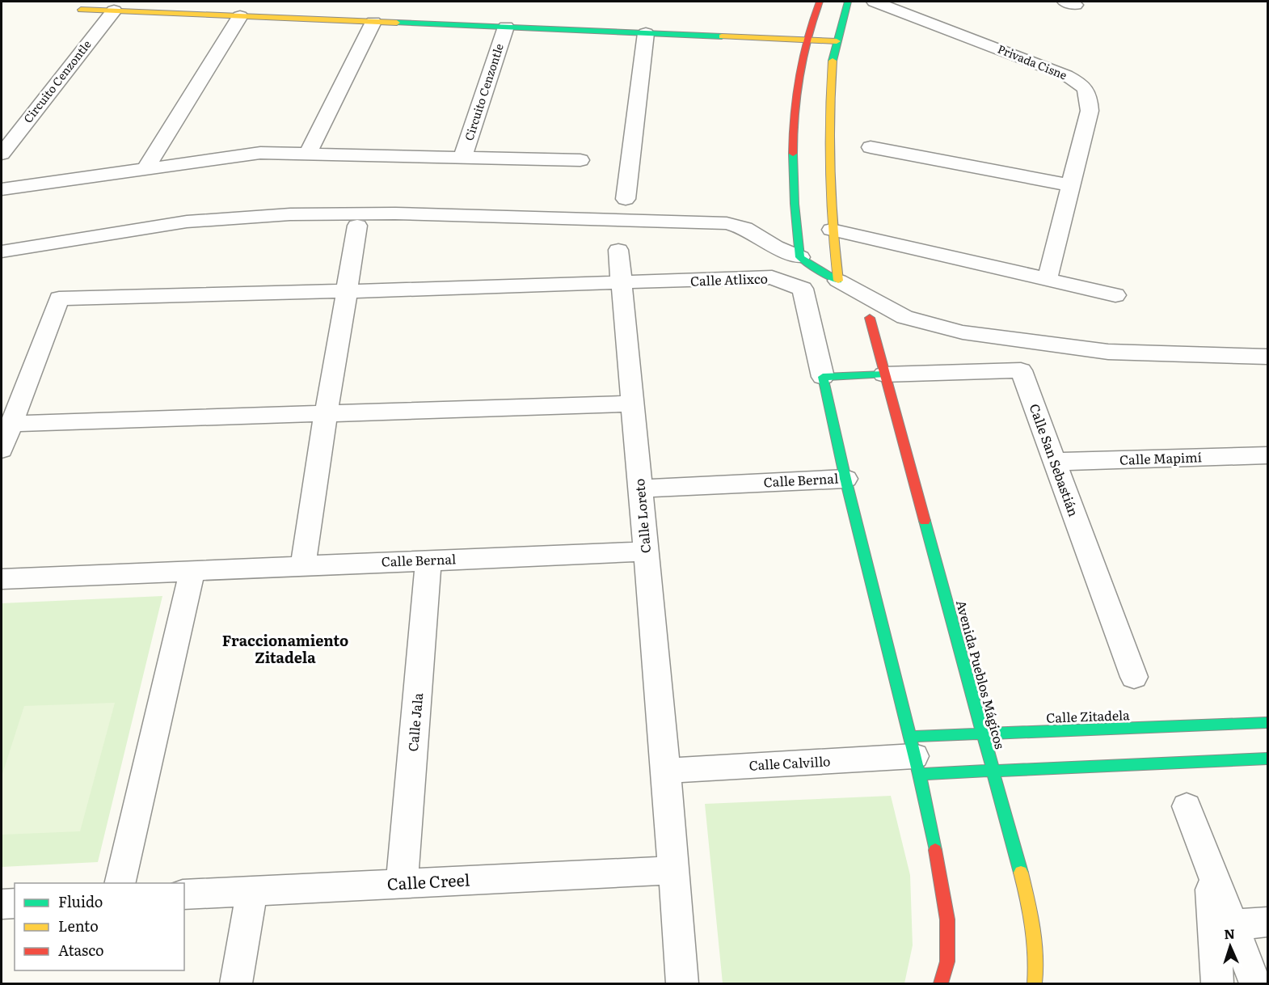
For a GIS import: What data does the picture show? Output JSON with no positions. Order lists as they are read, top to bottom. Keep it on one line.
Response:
{"streets":{"street":["Privada Cisne","Circuito Cenzontle","Calle Atlixco","Calle Mapimí","Calle San Sebastián","Calle Bernal","Calle Loreto","Avenida Pueblos Mágicos","Calle Zitadela","Calle Jala","Calle Calvillo","Calle Creel"]},"crossings":[["Calle Atlixco","Calle Loreto"],["Calle Mapimí","Calle San Sebastián"],["Calle San Sebastián","Avenida Pueblos Mágicos"],["Calle Bernal","Calle Loreto"],["Calle Bernal","Calle Jala"],["Calle Loreto","Calle Calvillo"],["Calle Loreto","Calle Creel"],["Avenida Pueblos Mágicos","Calle Zitadela"],["Calle Zitadela","Calle Calvillo"],["Calle Jala","Calle Creel"]],"districts":["Fraccionamiento Zitadela"],"legend":["Fluido","Lento","Atasco"],"north":"top"}
